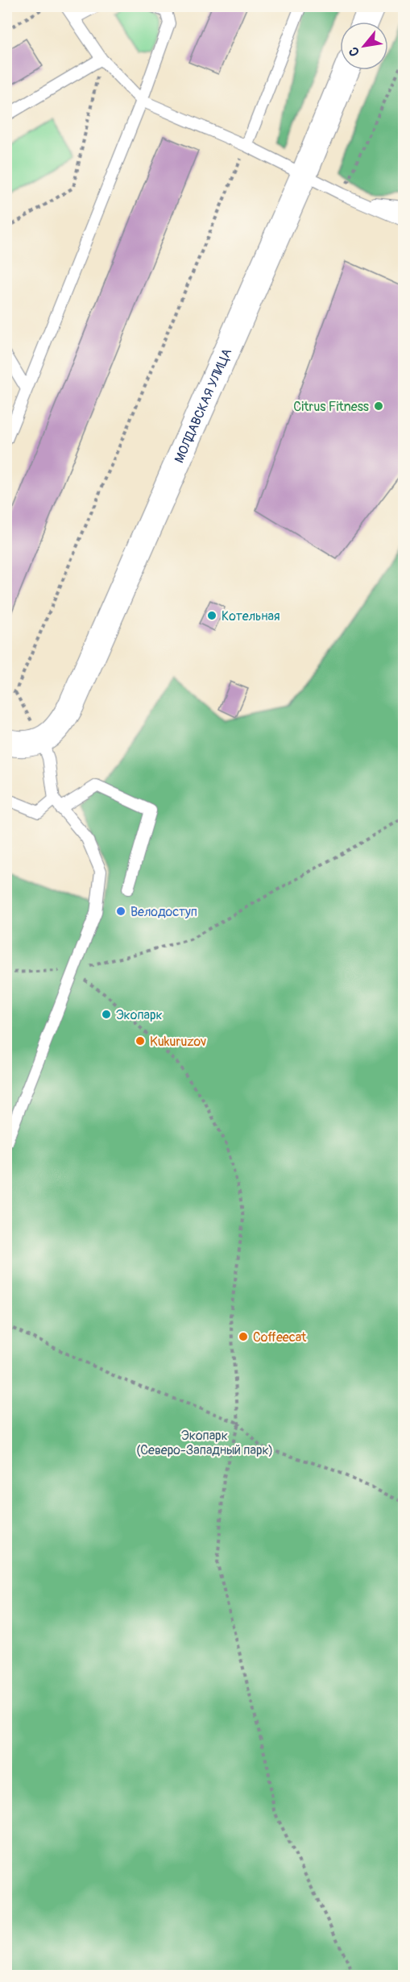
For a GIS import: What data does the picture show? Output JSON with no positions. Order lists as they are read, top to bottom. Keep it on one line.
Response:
{"streets":{"street":["МОЛДАВСКАЯ УЛИЦА"]},"parks":["Экопарк (Северо-Западный парк)"],"places":["Citrus Fitness","Котельная","Велодоступ","Экопарк","Kukuruzov","Coffeecat"],"north":"bottom left"}
